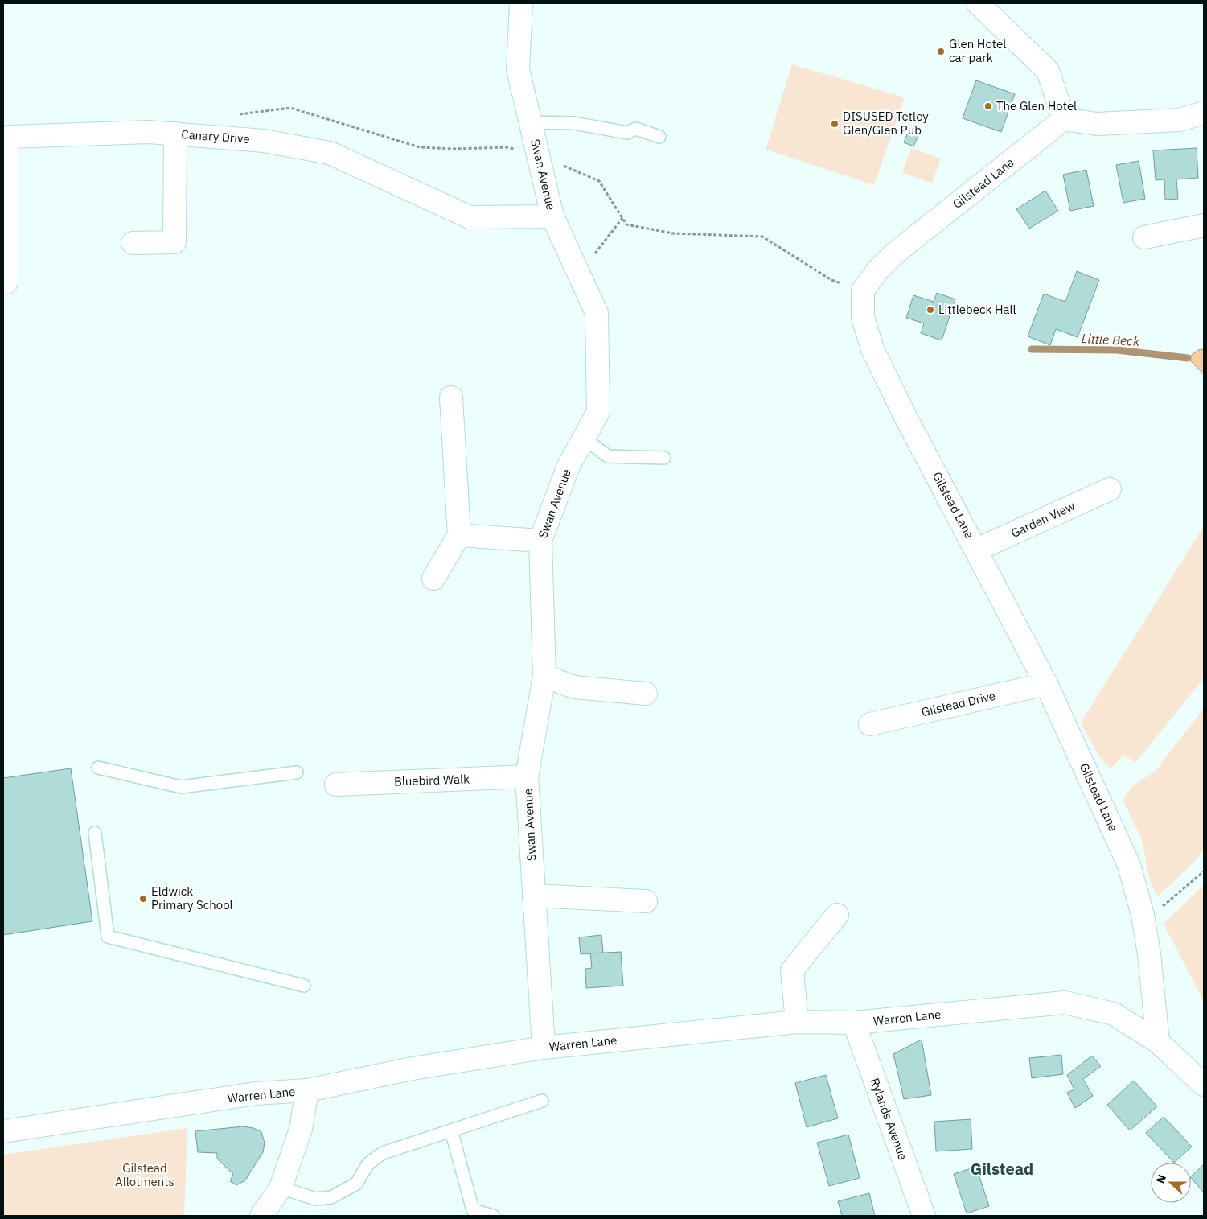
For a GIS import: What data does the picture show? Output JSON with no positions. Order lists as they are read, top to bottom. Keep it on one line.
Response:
{"streets":{"street":["Canary Drive","Swan Avenue","Gilstead Lane","Garden View","Gilstead Drive","Bluebird Walk","Warren Lane","Rylands Avenue"]},"crossings":[["Canary Drive","Swan Avenue"],["Swan Avenue","Bluebird Walk"],["Swan Avenue","Warren Lane"],["Gilstead Lane","Garden View"],["Gilstead Lane","Gilstead Drive"],["Gilstead Lane","Warren Lane"],["Warren Lane","Rylands Avenue"]],"districts":["Gilstead"],"water":["Little Beck"],"parks":["Gilstead Allotments"],"places":["Glen Hotel car park","The Glen Hotel","DISUSED Tetley Glen/Glen Pub","Littlebeck Hall","Eldwick Primary School"],"north":"left"}
